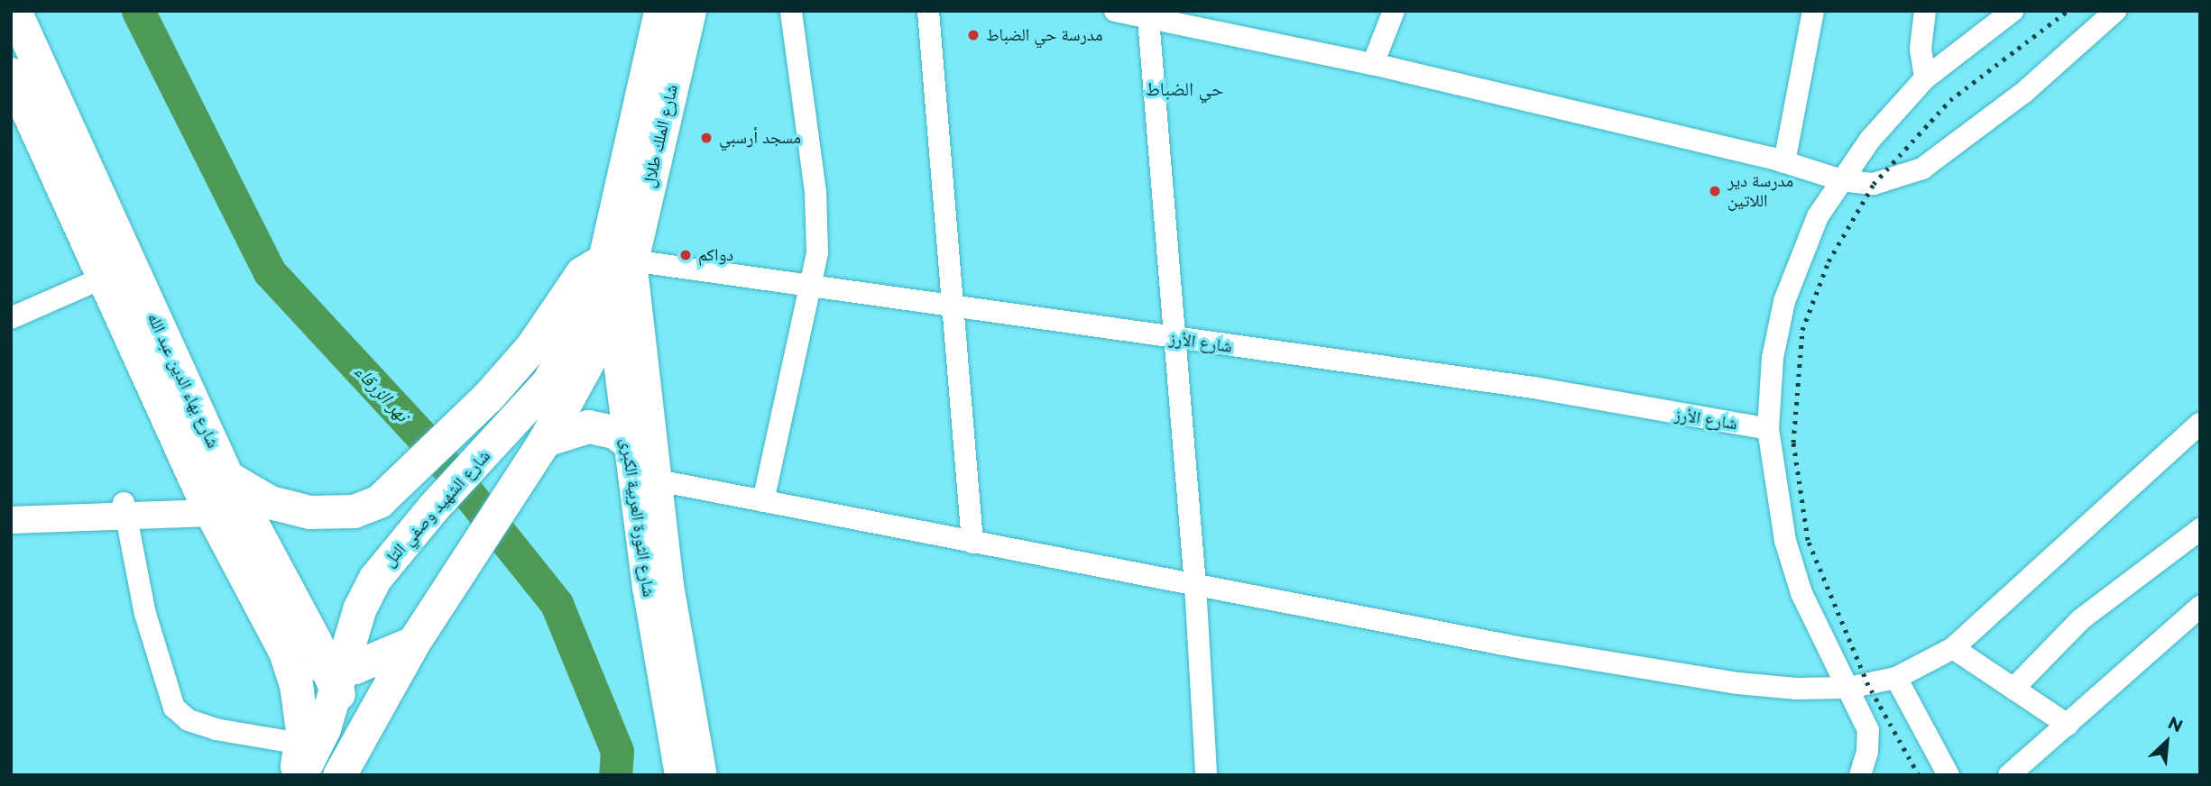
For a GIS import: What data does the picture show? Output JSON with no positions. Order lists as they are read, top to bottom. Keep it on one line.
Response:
{"streets":{"main road":["شارع الملك طلال","شارع بهاء الدين عبد الله","شارع الشهيد وصفي التل","شارع الثورة العربية الكبرى"],"street":["شارع الأرز"]},"crossings":[["شارع الملك طلال","شارع الأرز"],["شارع الملك طلال","شارع الشهيد وصفي التل"],["شارع الملك طلال","شارع الثورة العربية الكبرى"],["شارع الأرز","شارع الشهيد وصفي التل"],["شارع الأرز","شارع الثورة العربية الكبرى"],["شارع بهاء الدين عبد الله","شارع الشهيد وصفي التل"],["شارع الشهيد وصفي التل","شارع الثورة العربية الكبرى"]],"districts":["حي الضباط"],"water":["نهر الزرقاء"],"places":["مدرسة حي الضباط","مسجد أرسبي","مدرسة دير اللاتين","دواكم"],"north":"top right"}
